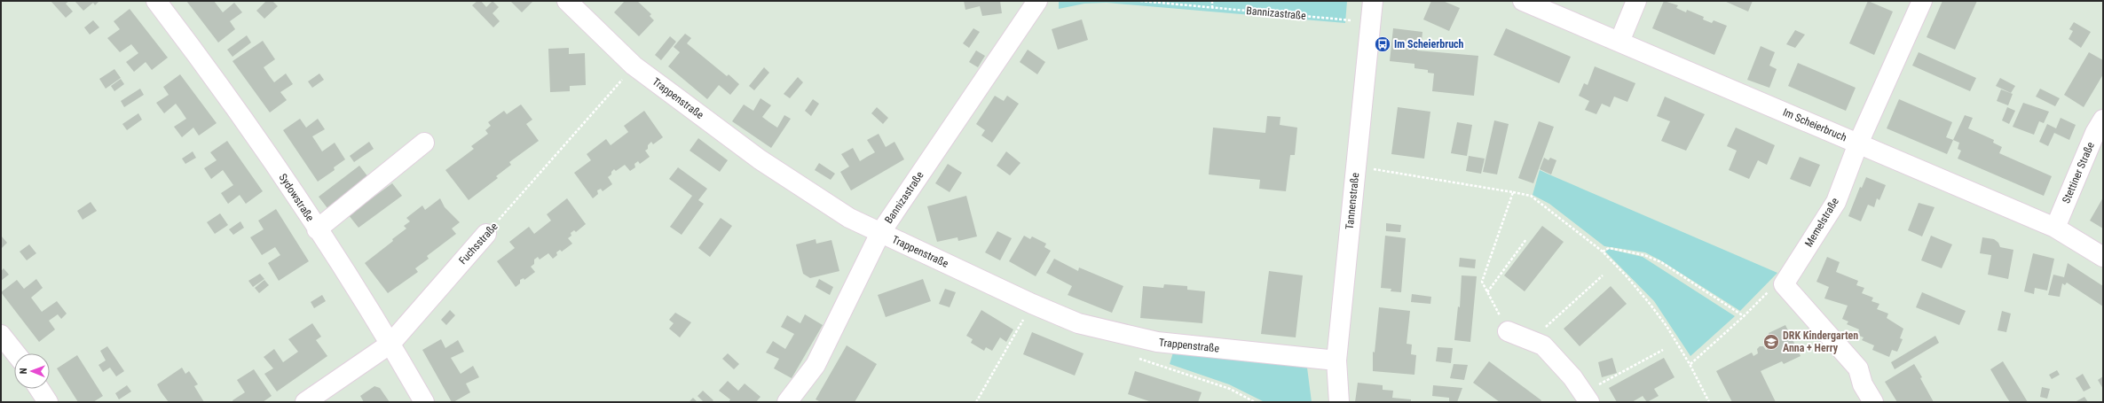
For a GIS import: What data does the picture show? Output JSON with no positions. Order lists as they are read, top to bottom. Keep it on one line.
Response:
{"streets":{"street":["Bannizastraße","Trappenstraße","Im Scheierbruch","Stettiner Straße","Sydowstraße","Tannenstraße","Memelstraße","Fuchsstraße"]},"crossings":[["Bannizastraße","Trappenstraße"],["Bannizastraße","Tannenstraße"],["Trappenstraße","Tannenstraße"],["Trappenstraße","Fuchsstraße"],["Im Scheierbruch","Stettiner Straße"],["Im Scheierbruch","Memelstraße"],["Sydowstraße","Fuchsstraße"]],"places":{"bus stop":["Im Scheierbruch"],"school or university":["DRK Kindergarten Anna + Herry"]},"north":"left"}
